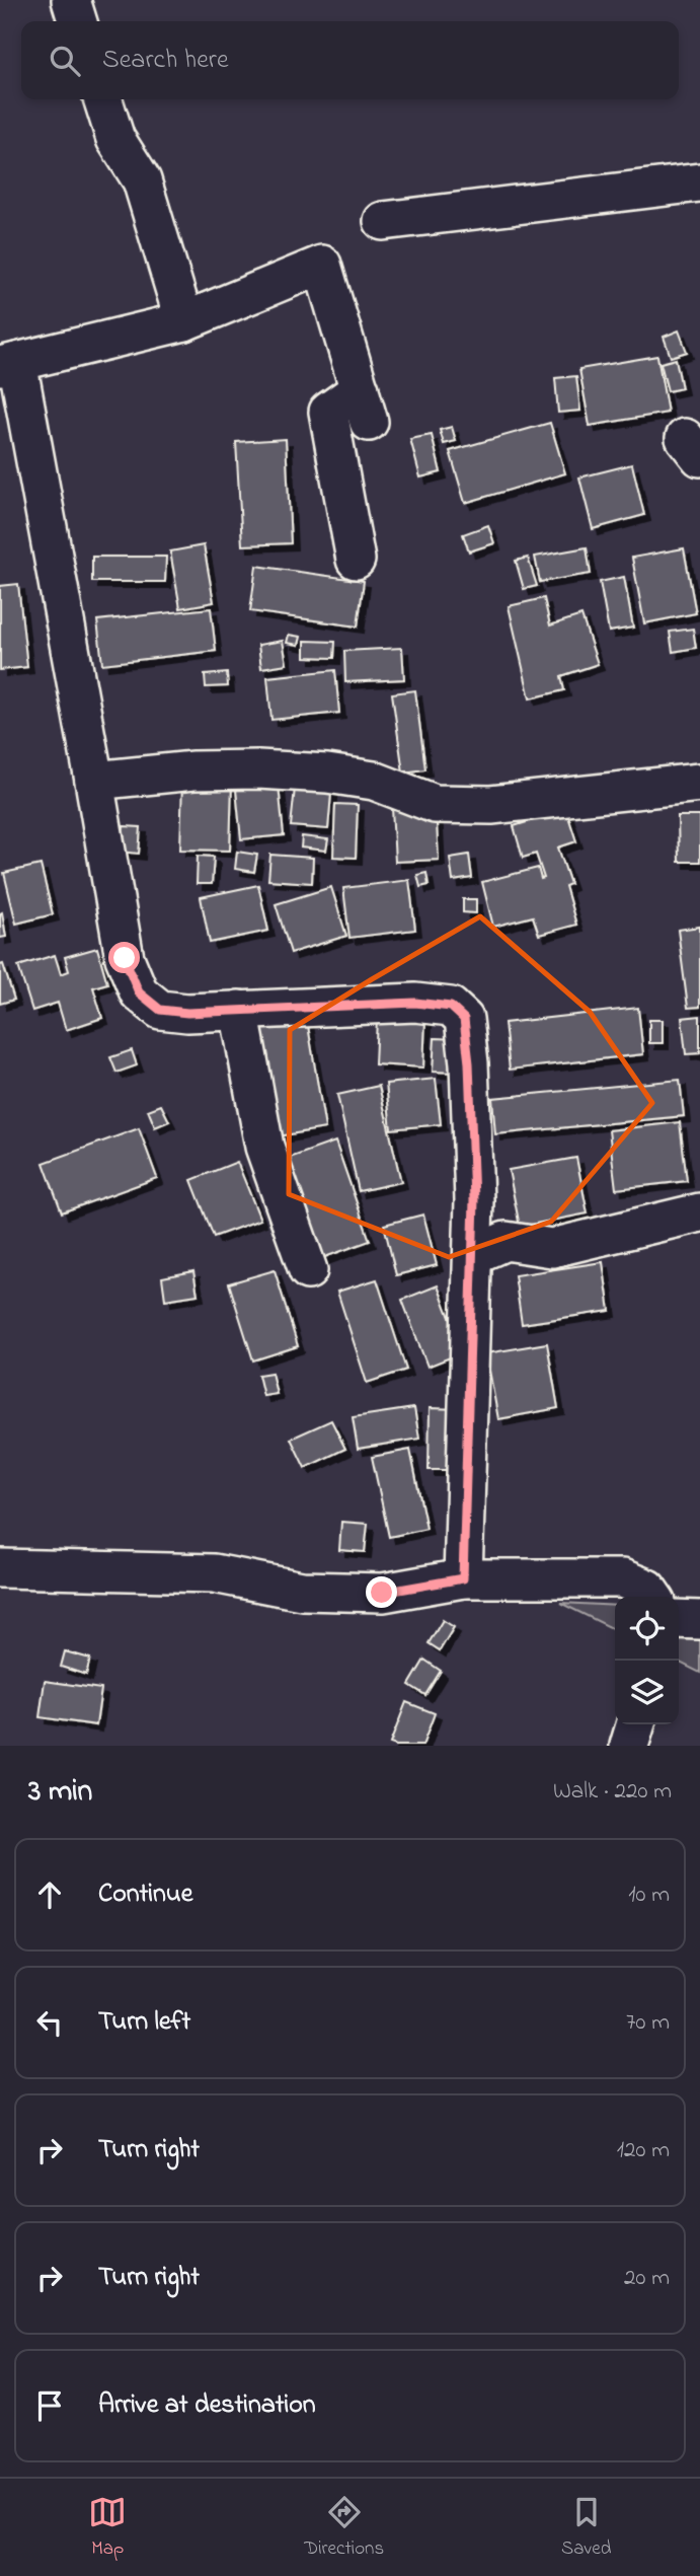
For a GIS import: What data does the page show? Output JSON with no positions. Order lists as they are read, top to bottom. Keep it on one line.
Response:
{"page":{"search":"Search here","heading":["3 min","Walk · 220 m"],"list":[["Continue","10 m"],["Turn left","70 m"],["Turn right","120 m"],["Turn right","20 m"],"Arrive at destination"],"nav":["Map","Directions","Saved"]}}
